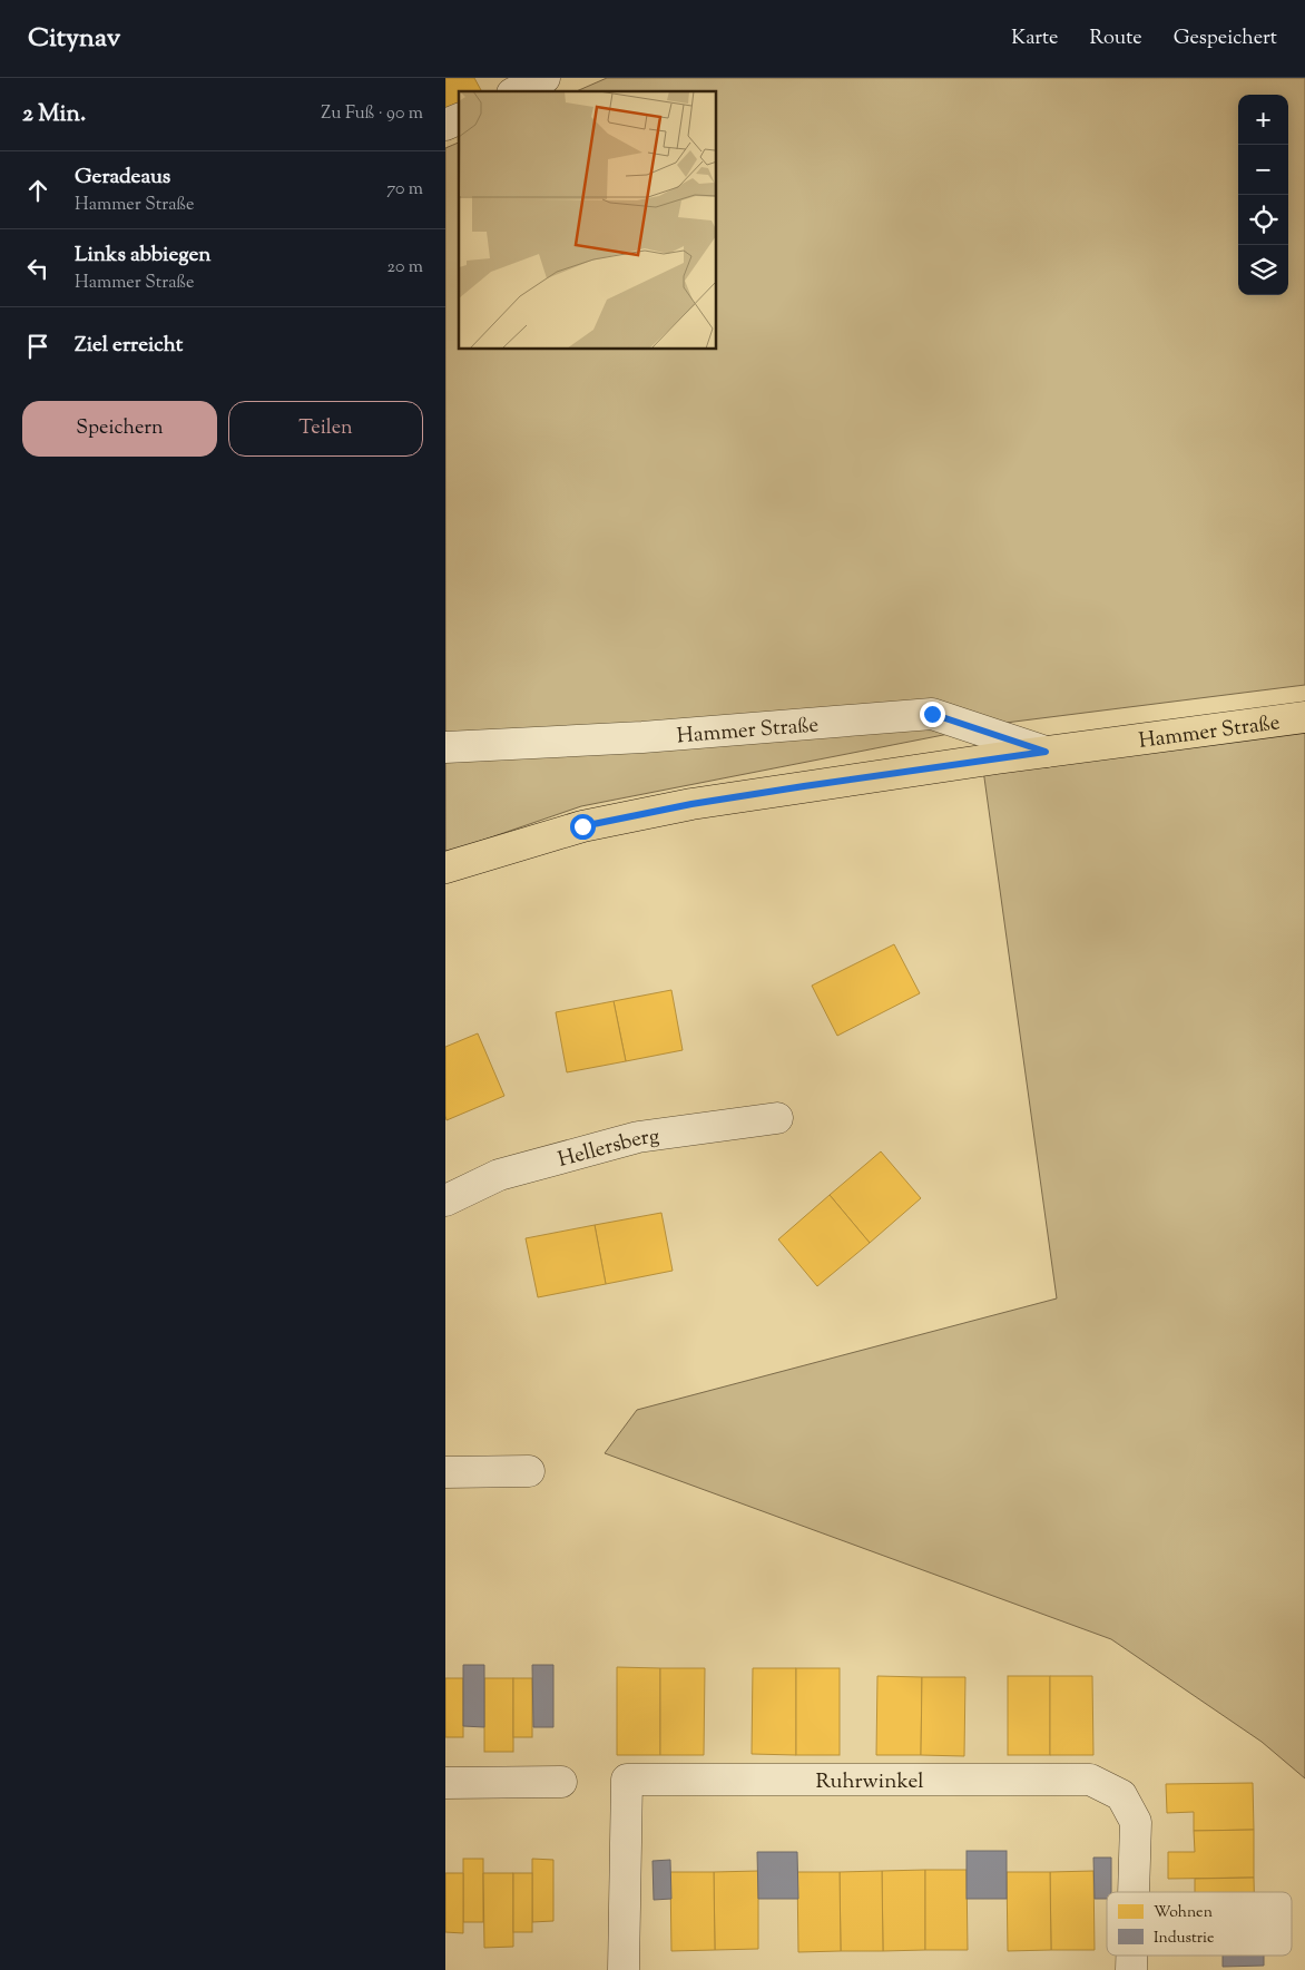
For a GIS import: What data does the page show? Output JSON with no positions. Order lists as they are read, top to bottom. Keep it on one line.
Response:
{"streets":{"main road":["Hammer Straße"],"street":["Hellersberg","Ruhrwinkel"]},"legend":["Wohnen","Industrie"],"page":{"header":"Citynav","nav":["Karte","Route","Gespeichert"],"heading":["2 Min.","Zu Fuß · 90 m"],"map_buttons":["+","−"],"list":[["Geradeaus","Hammer Straße","70 m"],["Links abbiegen","Hammer Straße","20 m"],"Ziel erreicht"],"buttons":["Speichern","Teilen"]}}
